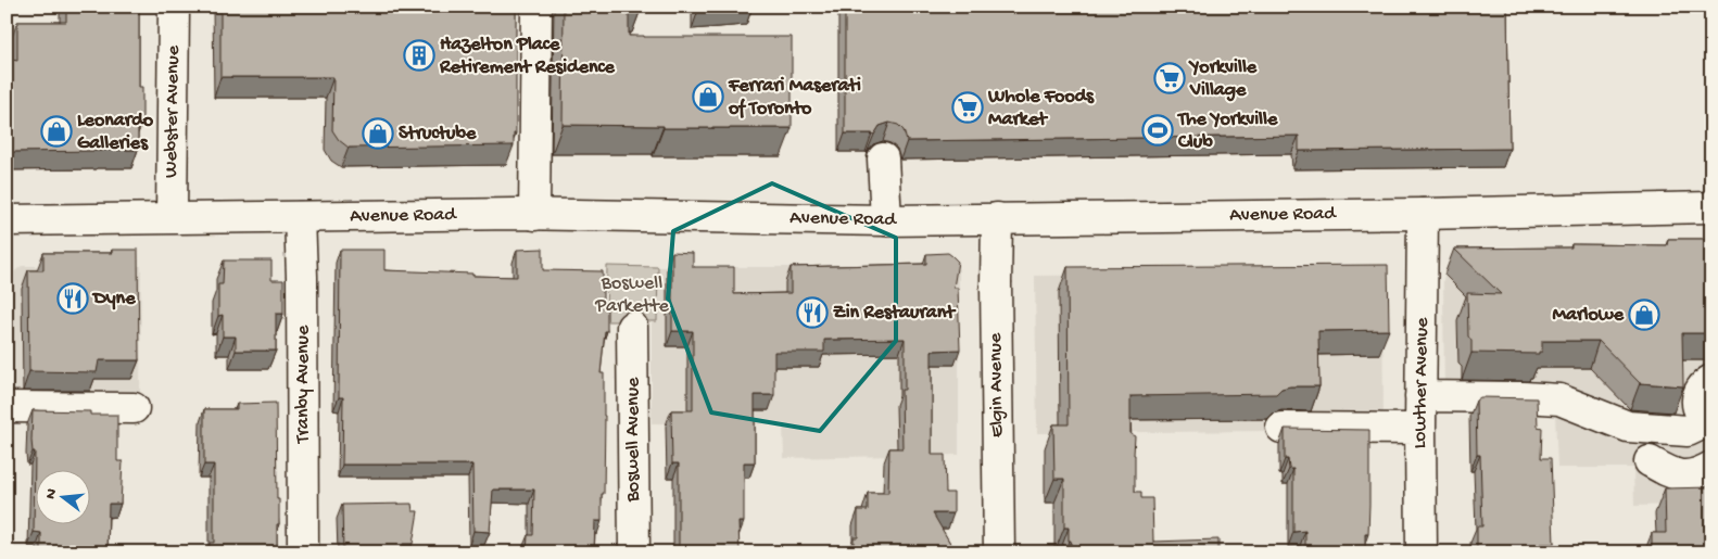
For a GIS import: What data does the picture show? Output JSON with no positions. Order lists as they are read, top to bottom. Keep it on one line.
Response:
{"streets":{"main road":["Webster Avenue","Avenue Road","Lowther Avenue","Tranby Avenue","Elgin Avenue","Boswell Avenue"]},"crossings":[["Webster Avenue","Avenue Road"],["Avenue Road","Lowther Avenue"],["Avenue Road","Tranby Avenue"],["Avenue Road","Elgin Avenue"]],"parks":["Boswell Parkette"],"places":{"building":["Hazelton Place Retirement Residence"],"supermarket":["Yorkville Village","Whole Foods Market"],"shop":["Ferrari Maserati of Toronto","Leonardo Galleries","Structube","Marlowe"],"sports":["The Yorkville Club"],"restaurant":["Dyne","Zin Restaurant"]},"north":"left"}
